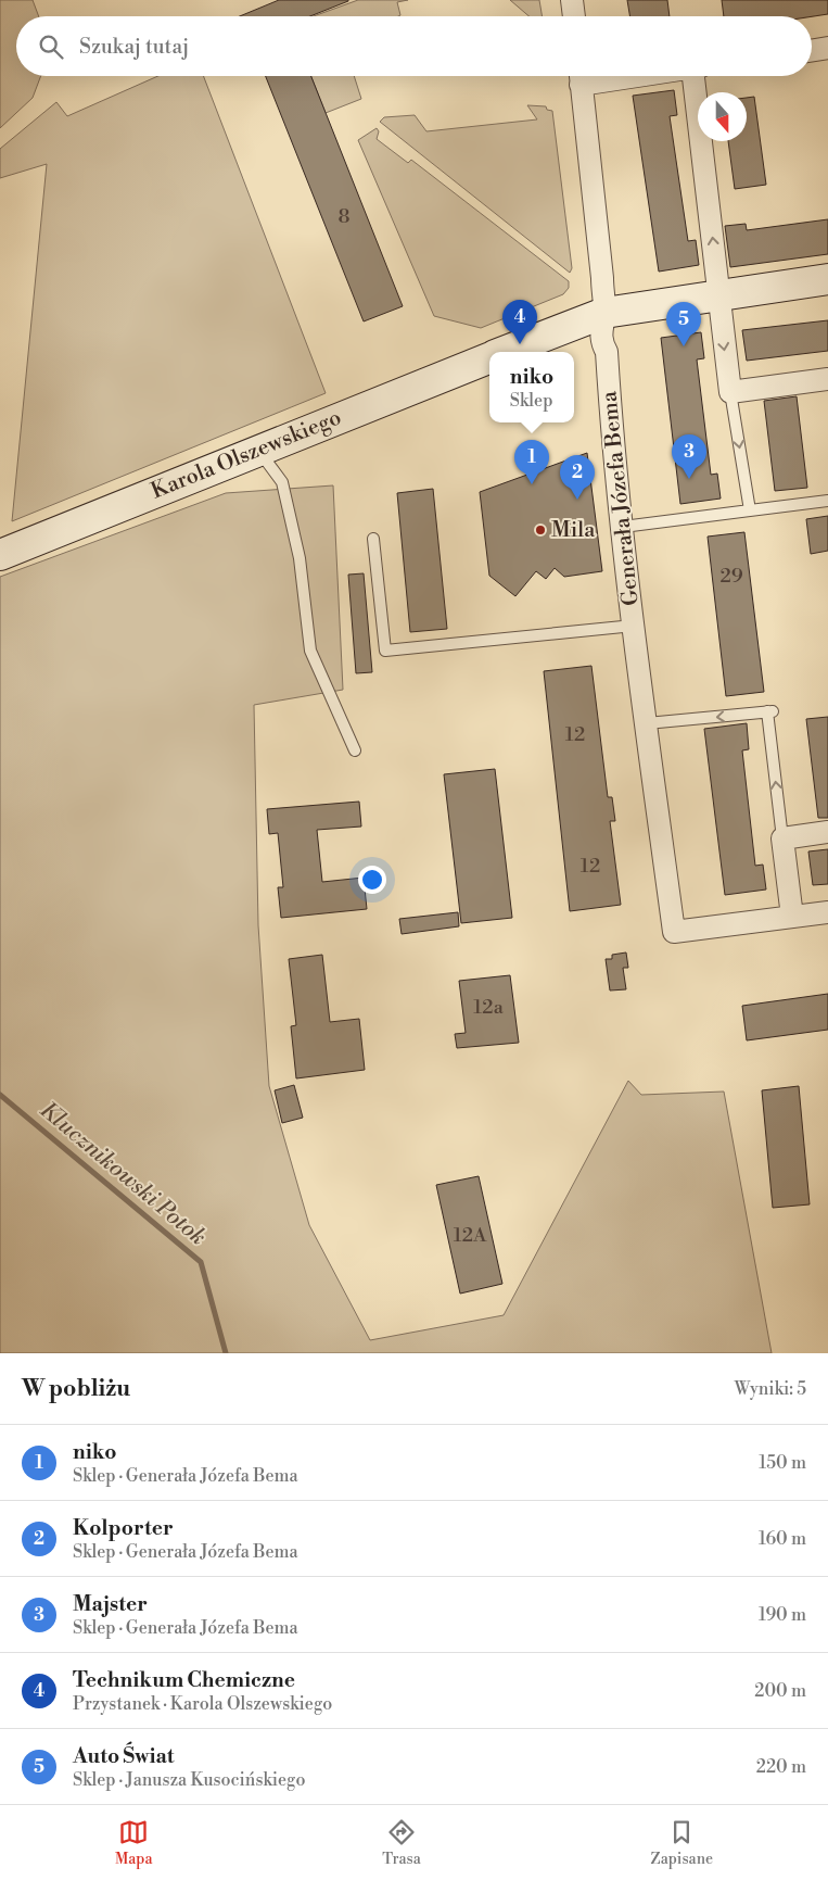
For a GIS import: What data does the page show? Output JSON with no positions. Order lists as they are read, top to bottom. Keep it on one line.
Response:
{"streets":{"street":["Karola Olszewskiego","Generała Józefa Bema"]},"crossings":[["Karola Olszewskiego","Generała Józefa Bema"]],"water":["Klucznikowski Potok"],"places":["Mila"],"house_numbers":["8","29","12","12","12a","12A"],"north":"bottom","page":{"search":"Szukaj tutaj","pins":["4","5","3","1","2"],"popup":["niko","Sklep"],"heading":["W pobliżu","Wyniki: 5"],"list":[{"mark":"1","name":"niko","note":"Sklep · Generała Józefa Bema","value":"150 m"},{"mark":"2","name":"Kolporter","note":"Sklep · Generała Józefa Bema","value":"160 m"},{"mark":"3","name":"Majster","note":"Sklep · Generała Józefa Bema","value":"190 m"},{"mark":"4","name":"Technikum Chemiczne","note":"Przystanek · Karola Olszewskiego","value":"200 m"},{"mark":"5","name":"Auto Świat","note":"Sklep · Janusza Kusocińskiego","value":"220 m"}],"nav":["Mapa","Trasa","Zapisane"]}}
